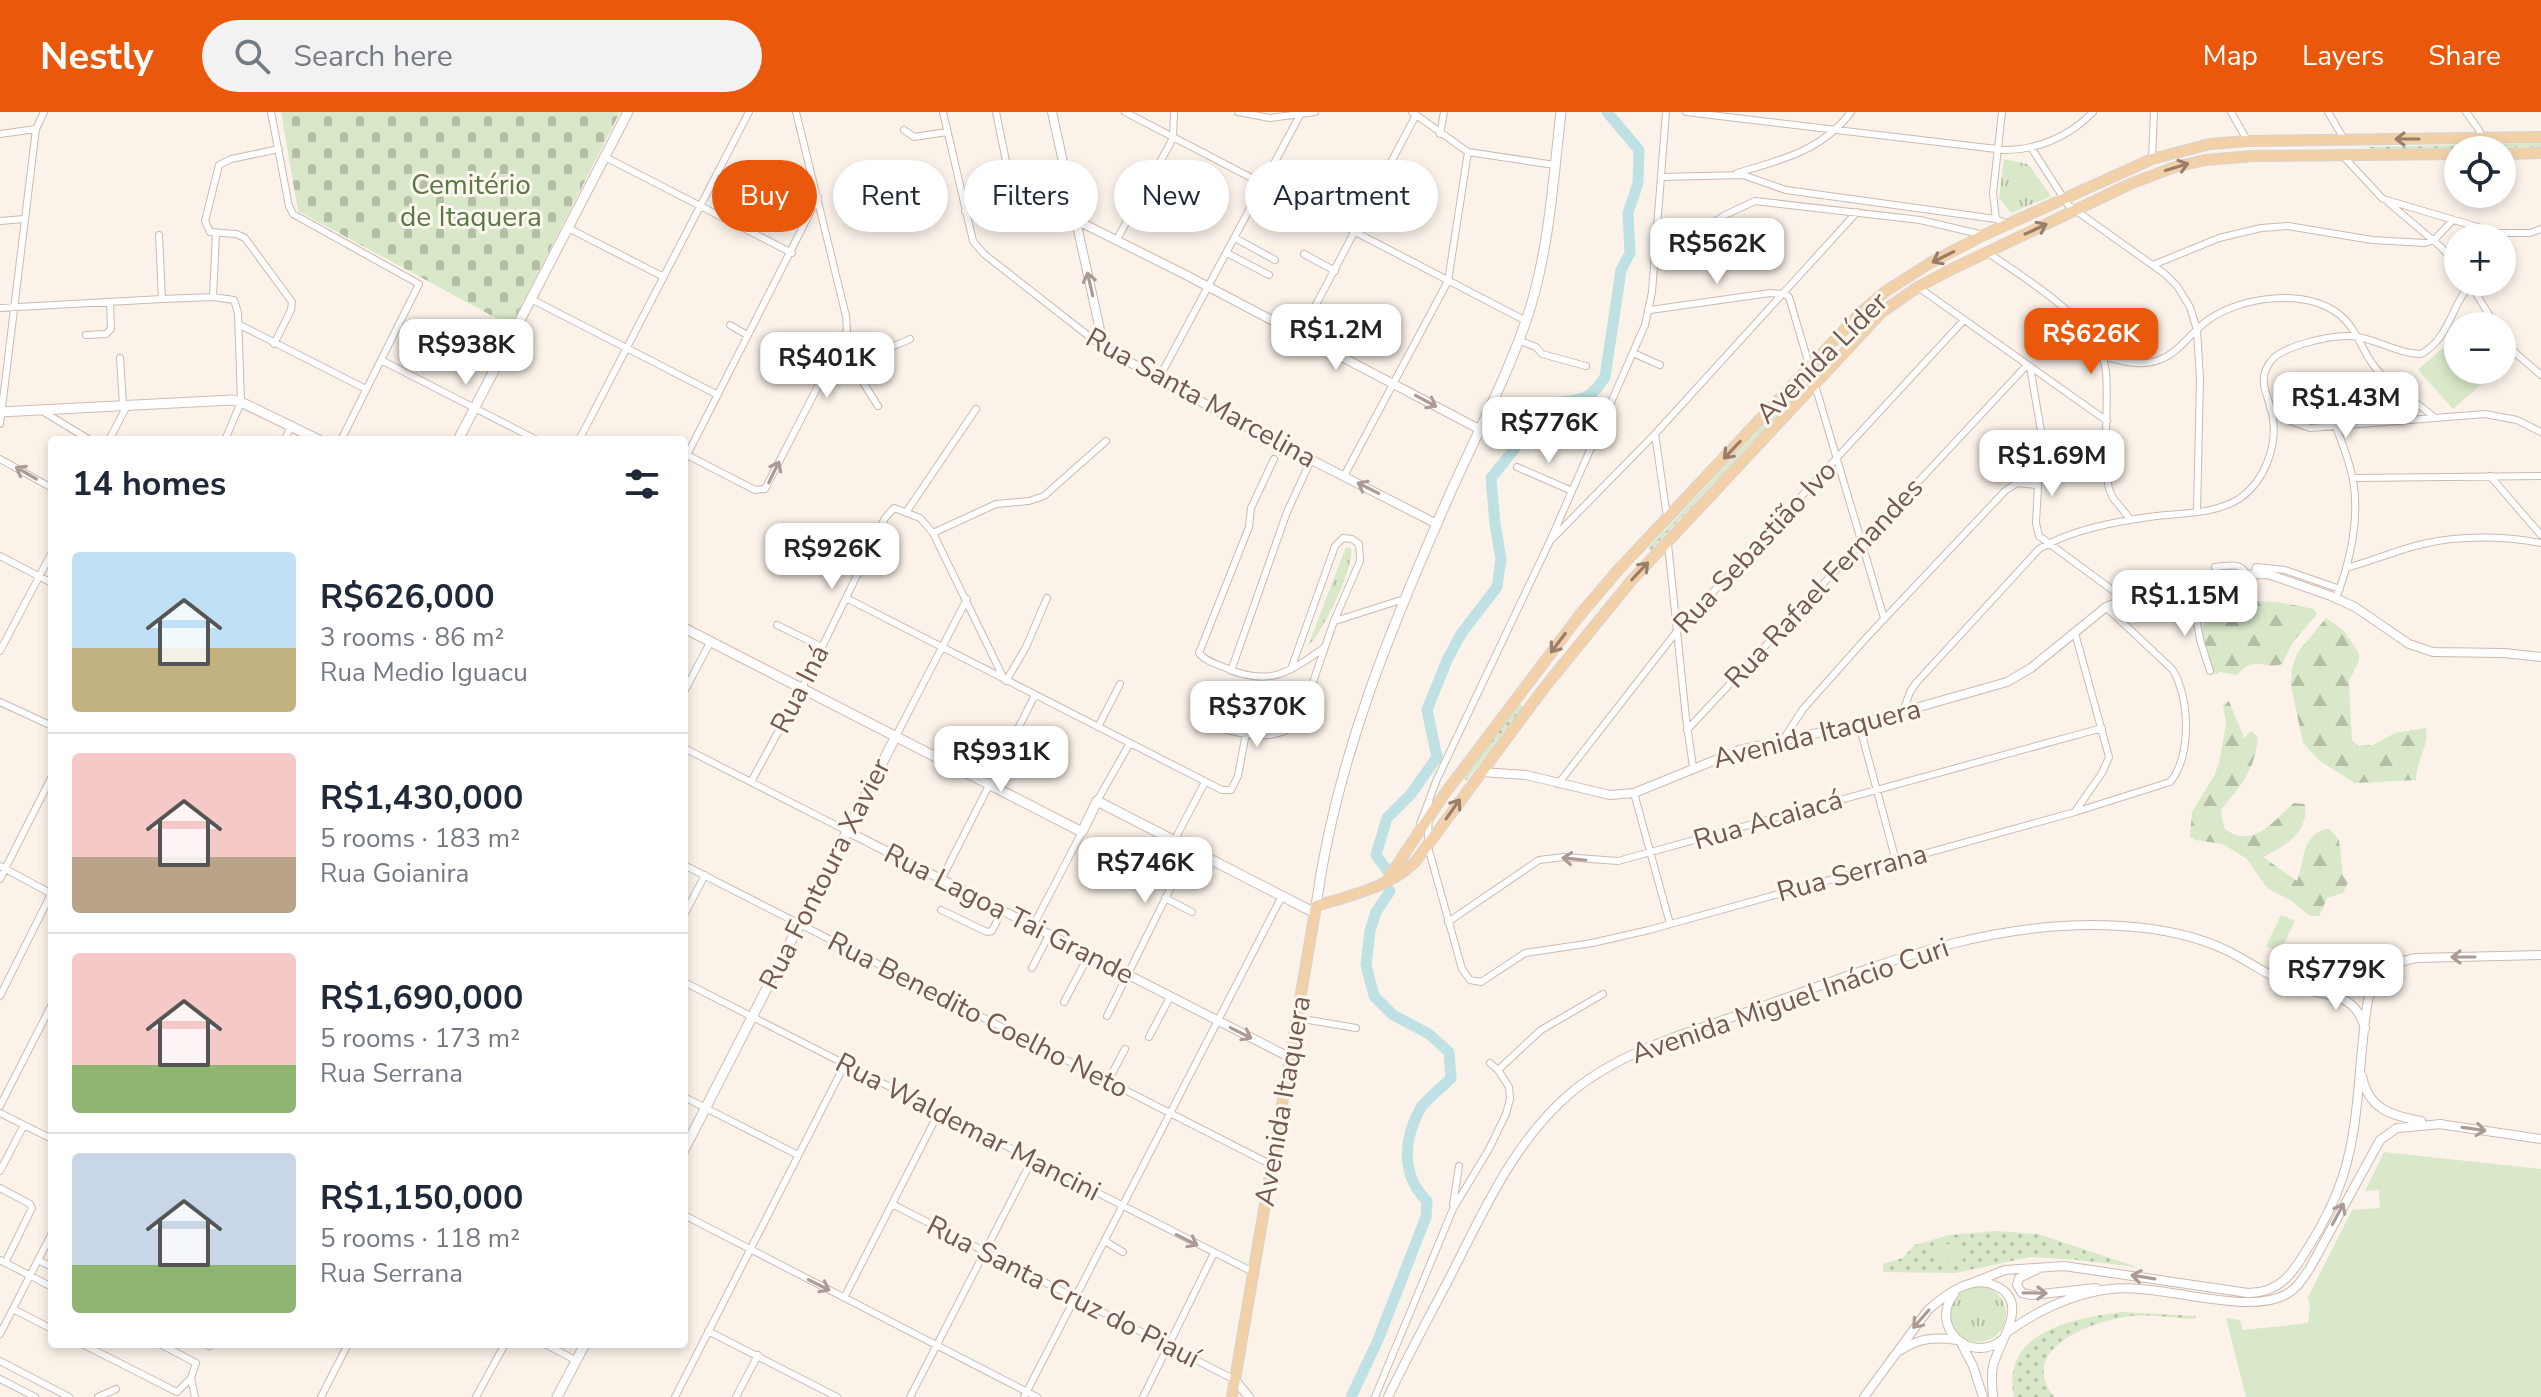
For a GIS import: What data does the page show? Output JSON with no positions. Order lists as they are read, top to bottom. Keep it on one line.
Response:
{"streets":{"main road":["Avenida Líder","Avenida Itaquera","Rua Fontoura Xavier"],"street":["Rua Santa Marcelina","Rua Sebastião Ivo","Rua Rafael Fernandes","Rua Iná","Rua Acaiacá","Rua Serrana","Rua Lagoa Tai Grande","Avenida Miguel Inácio Curi","Rua Benedito Coelho Neto","Rua Waldemar Mancini","Rua Santa Cruz do Piauí"]},"crossings":[["Avenida Líder","Avenida Itaquera"],["Rua Sebastião Ivo","Avenida Itaquera"],["Rua Iná","Rua Lagoa Tai Grande"],["Avenida Itaquera","Rua Serrana"],["Avenida Itaquera","Rua Lagoa Tai Grande"],["Avenida Itaquera","Rua Benedito Coelho Neto"],["Avenida Itaquera","Rua Waldemar Mancini"],["Avenida Itaquera","Rua Santa Cruz do Piauí"],["Rua Acaiacá","Rua Serrana"],["Rua Fontoura Xavier","Rua Lagoa Tai Grande"],["Rua Fontoura Xavier","Rua Benedito Coelho Neto"],["Rua Fontoura Xavier","Rua Waldemar Mancini"]],"parks":["Cemitério de Itaquera"],"page":{"header":"Nestly","search":"Search here","nav":["Map","Layers","Share"],"map_buttons":["+","−"],"chip":["Buy","Rent","Filters","New","Apartment"],"price":["R$562K","R$1.2M","R$626K","R$938K","R$401K","R$1.43M","R$776K","R$1.69M","R$926K","R$1.15M","R$370K","R$931K","R$746K","R$779K"],"heading":"14 homes","list":[{"name":"R$626,000","note":"3 rooms · 86 m² · Rua Medio Iguacu"},{"name":"R$1,430,000","note":"5 rooms · 183 m² · Rua Goianira"},{"name":"R$1,690,000","note":"5 rooms · 173 m² · Rua Serrana"},{"name":"R$1,150,000","note":"5 rooms · 118 m² · Rua Serrana"}]}}
